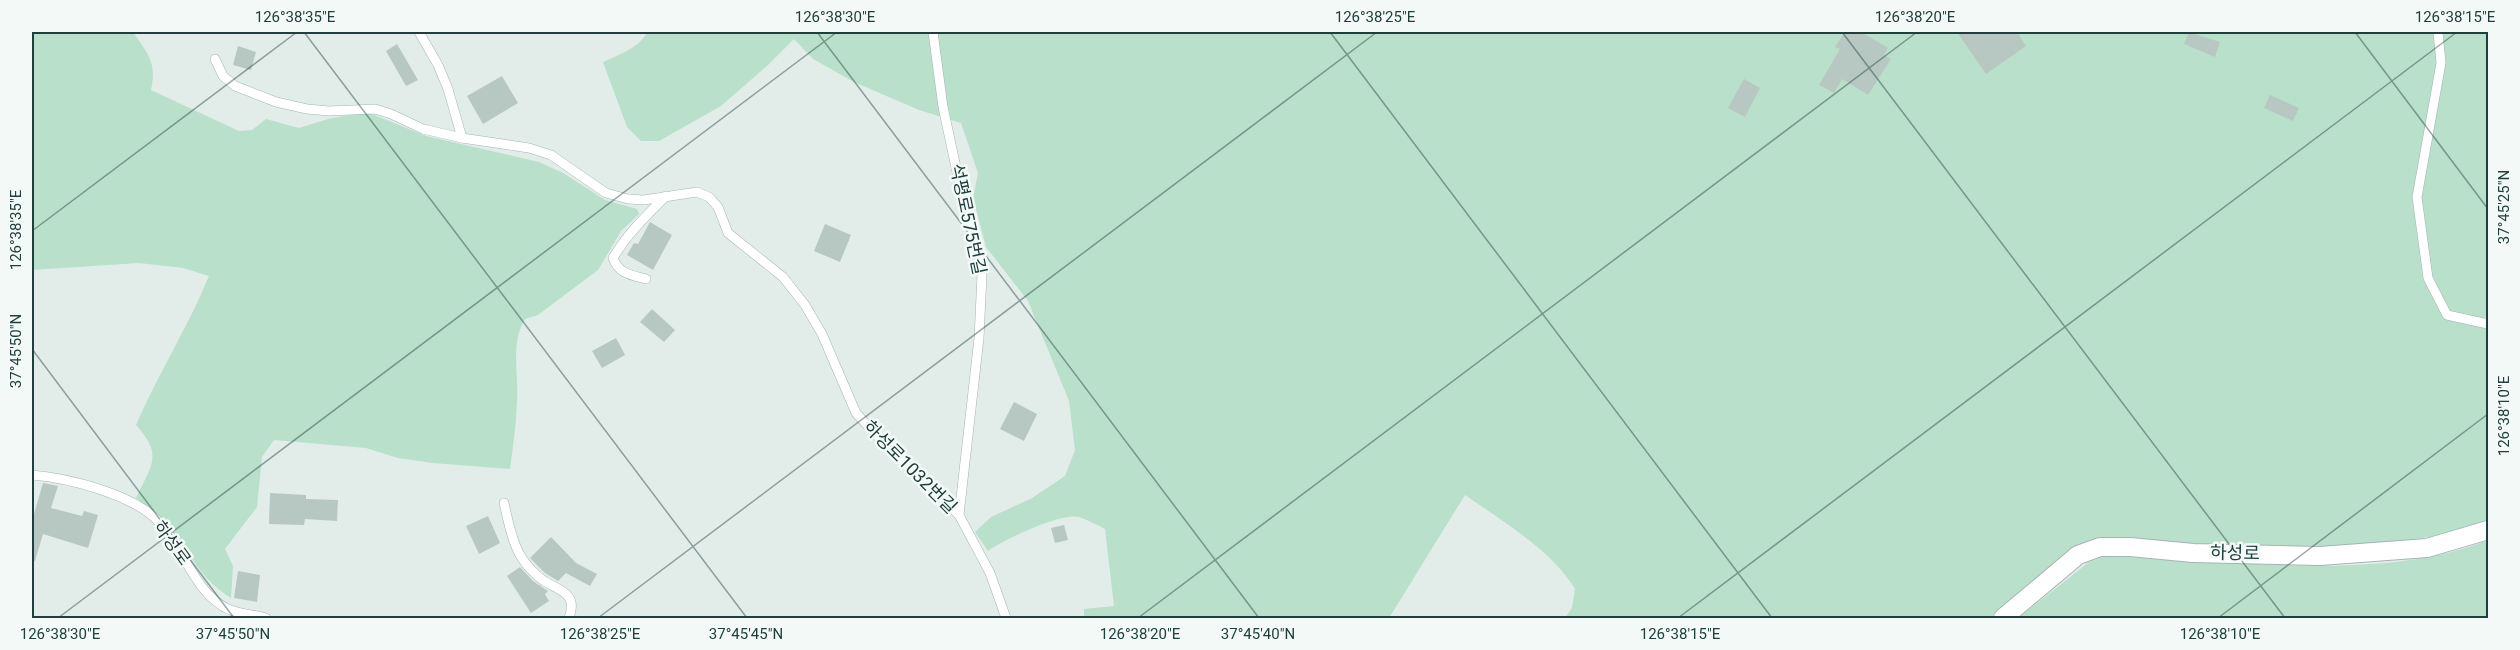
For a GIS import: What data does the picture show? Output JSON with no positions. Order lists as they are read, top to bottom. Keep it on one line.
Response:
{"streets":{"street":["하성로"],"lane":["석평로575번길","하성로1032번길"]},"crossings":[["석평로575번길","하성로1032번길"]],"coordinates":["126°38'35\"E","126°38'30\"E","126°38'25\"E","126°38'20\"E","126°38'15\"E","37°45'25\"N","37°45'50\"N","126°38'10\"E","37°45'45\"N","37°45'40\"N"]}
